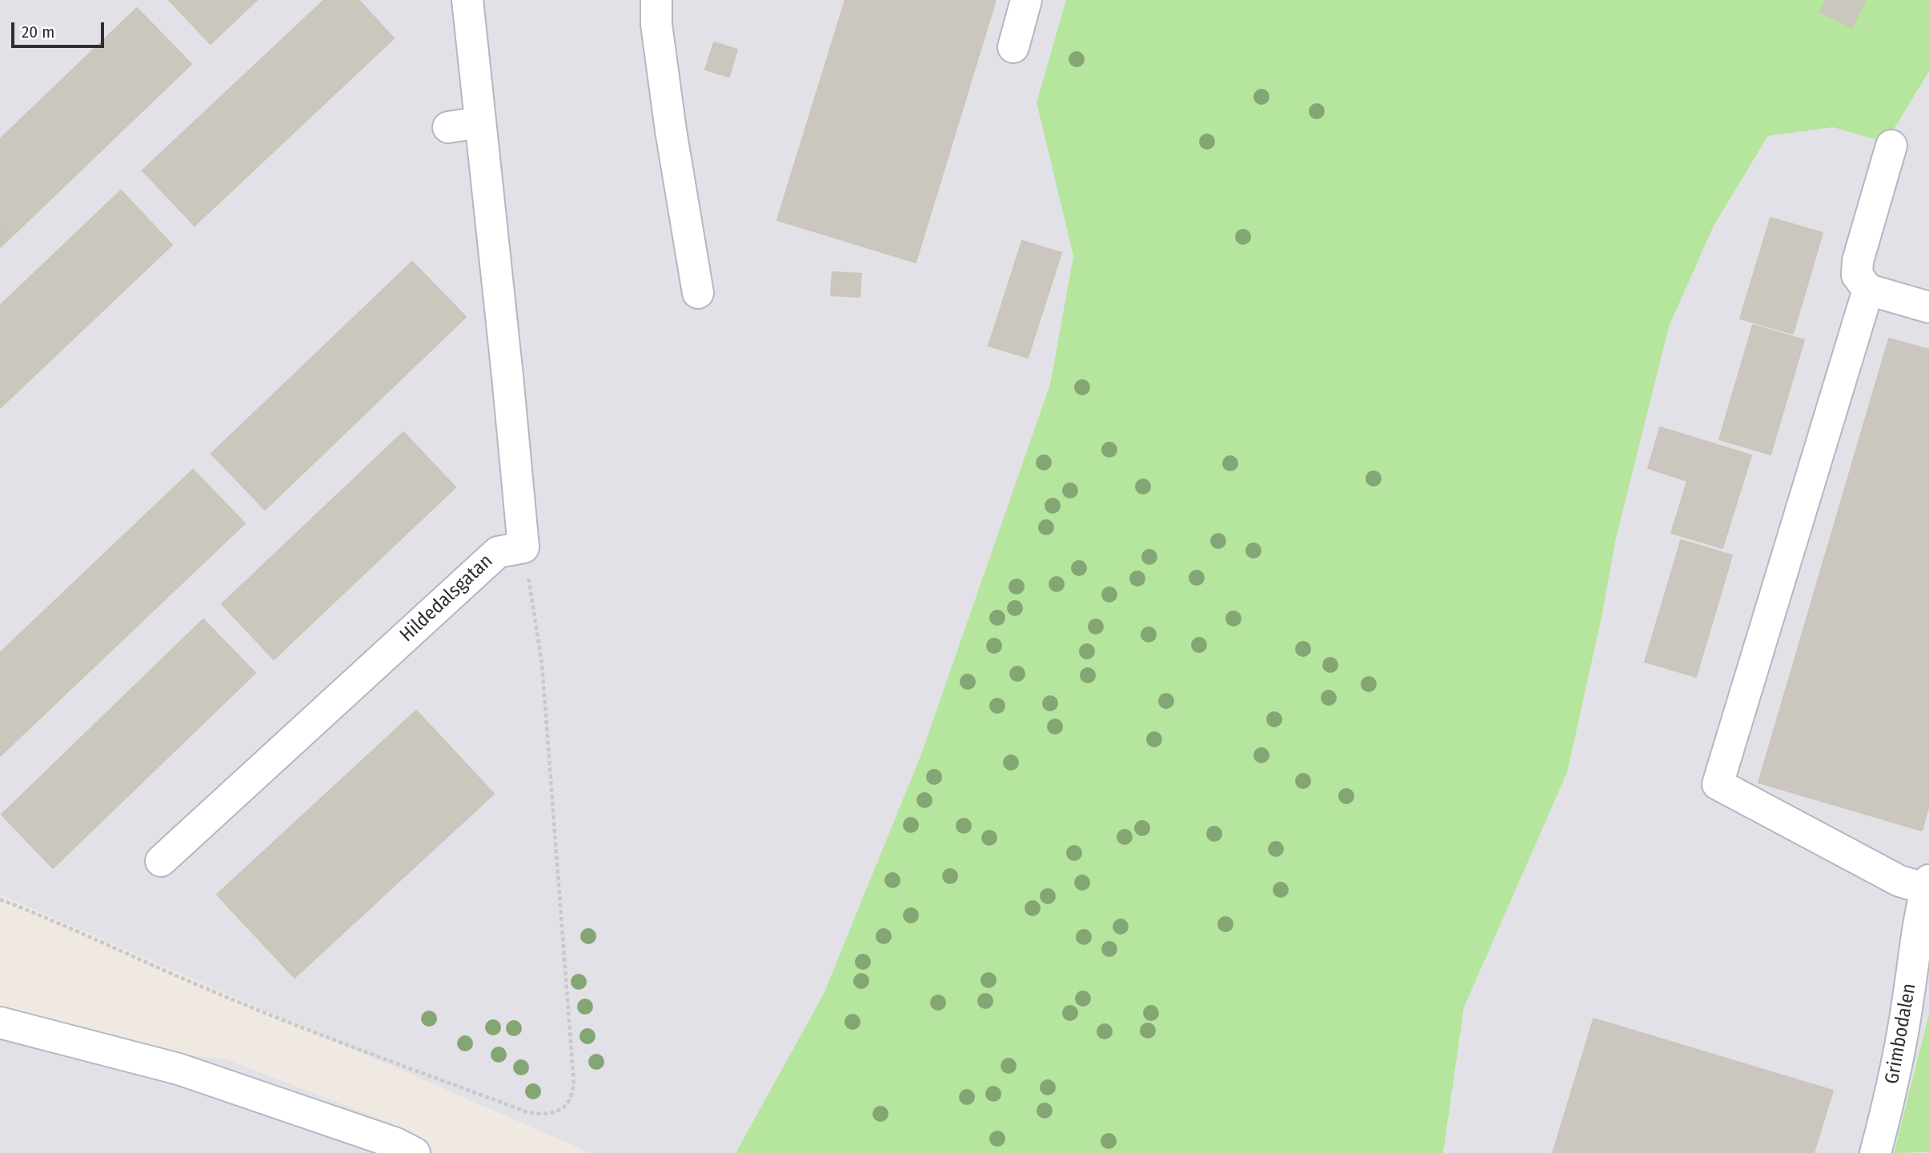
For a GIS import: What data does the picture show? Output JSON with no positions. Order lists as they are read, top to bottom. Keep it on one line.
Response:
{"streets":{"street":["Hildedalsgatan","Grimbodalen"]},"scale_bar":"20 m"}
